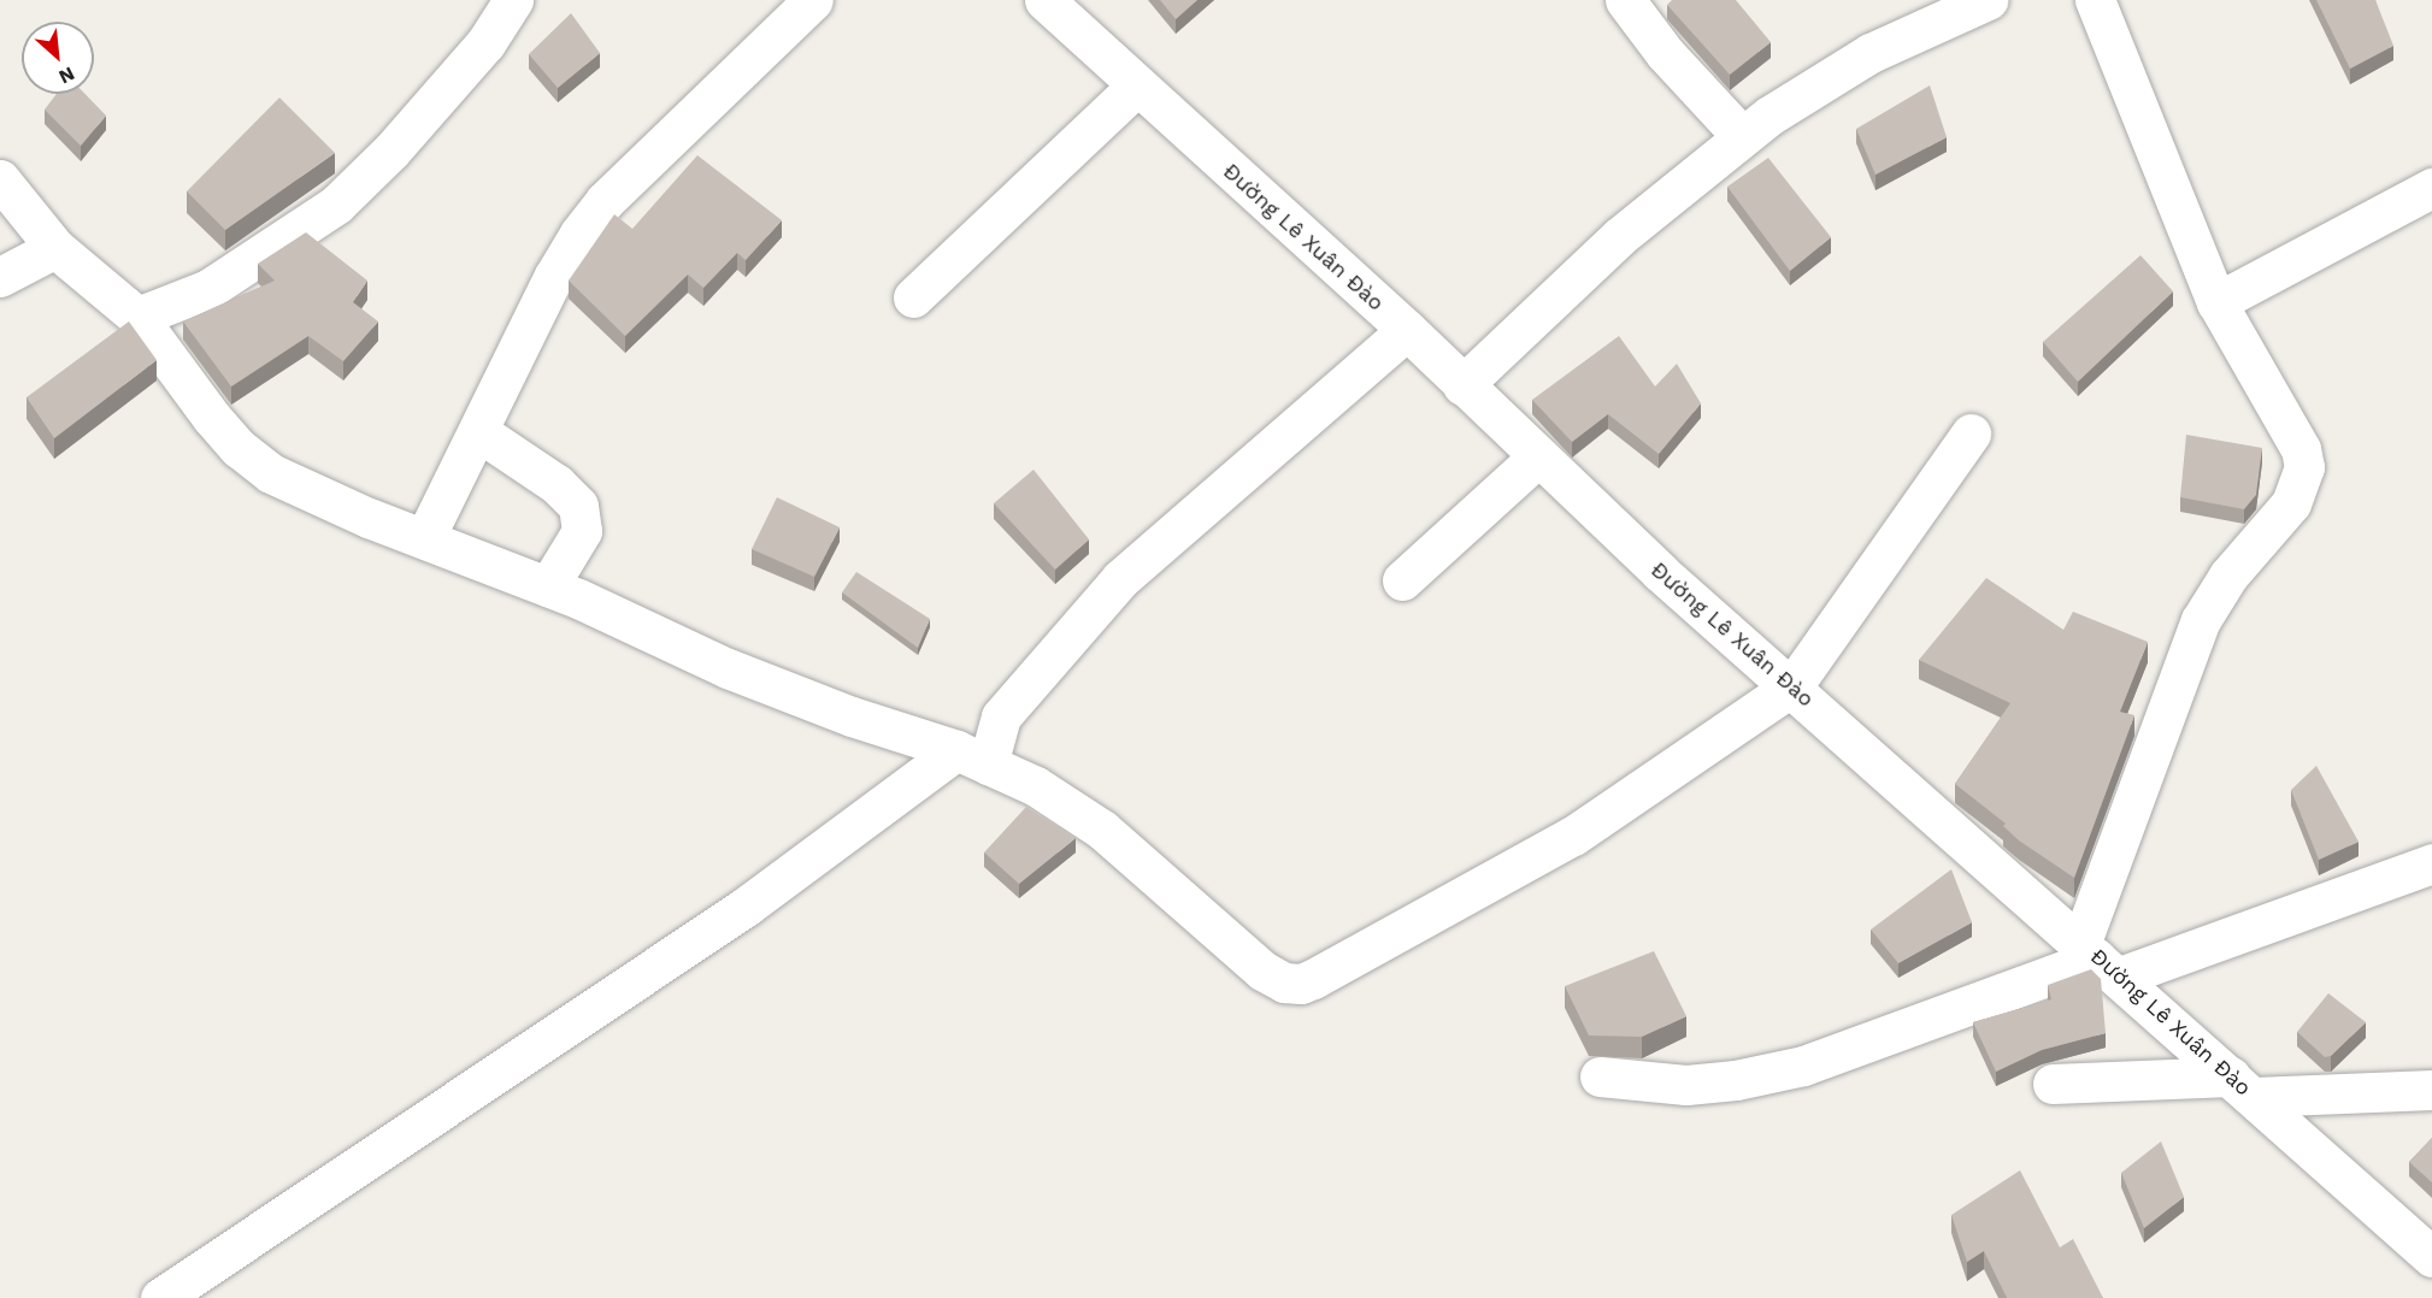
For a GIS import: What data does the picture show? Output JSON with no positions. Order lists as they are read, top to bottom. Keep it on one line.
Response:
{"streets":{"street":["Đường Lê Xuân Đào"]},"north":"bottom right"}
